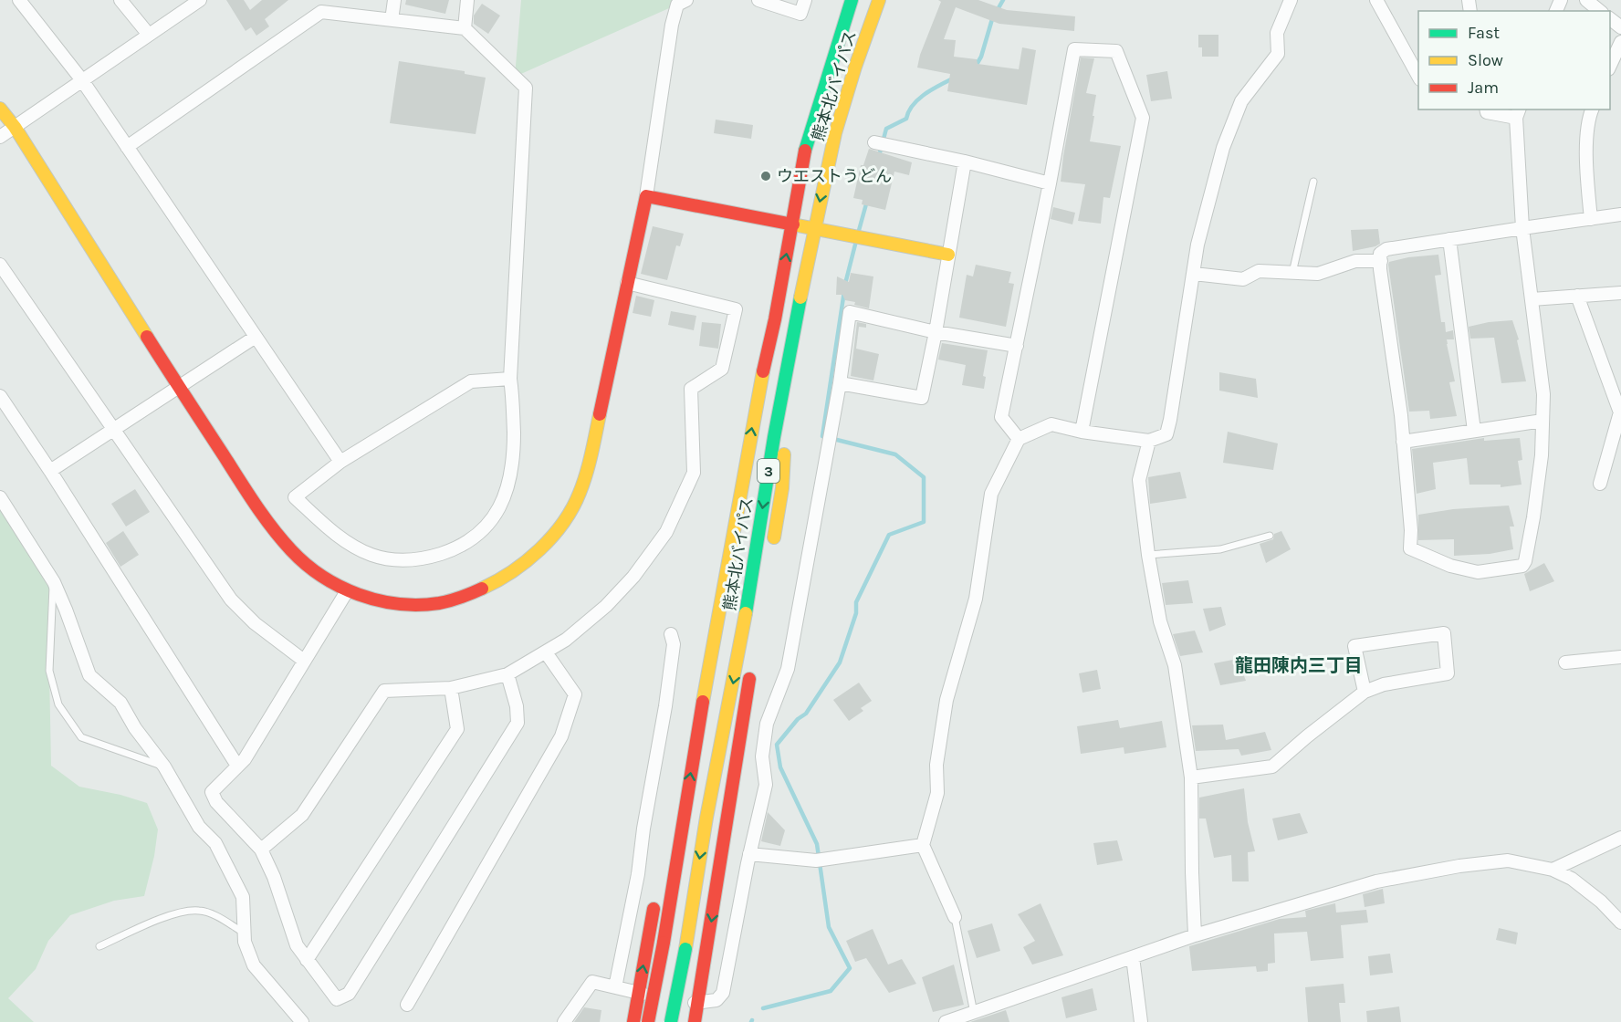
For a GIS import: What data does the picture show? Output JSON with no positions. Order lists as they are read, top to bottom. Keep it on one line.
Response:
{"streets":{"main road":["熊本北バイパス","3"]},"districts":["龍田陳内三丁目"],"places":["ウエストうどん"],"legend":["Fast","Slow","Jam"]}
